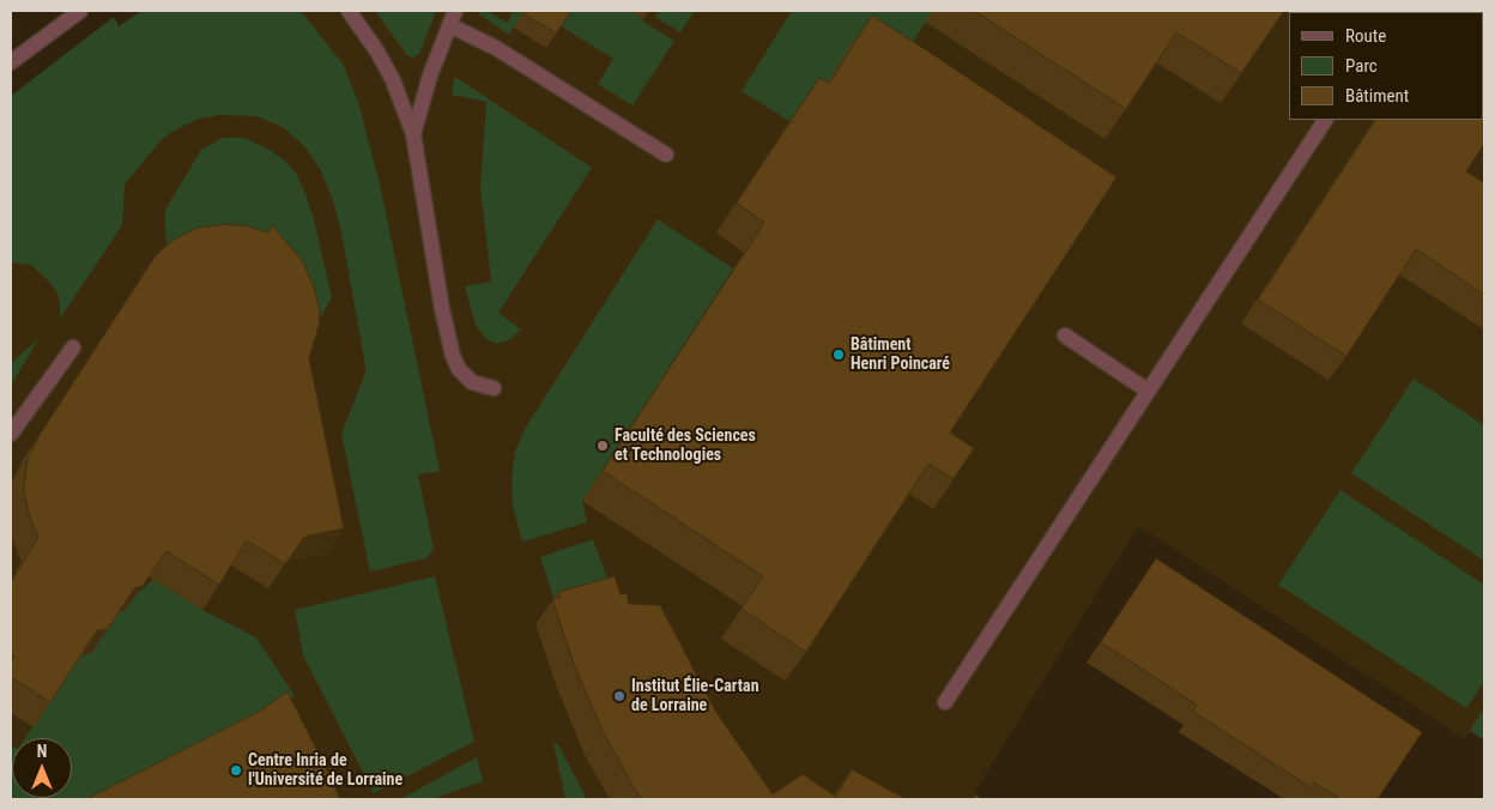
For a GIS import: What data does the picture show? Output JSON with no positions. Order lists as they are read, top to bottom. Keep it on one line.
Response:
{"places":["Bâtiment Henri Poincaré","Faculté des Sciences et Technologies","Institut Élie-Cartan de Lorraine","Centre Inria de l'Université de Lorraine"],"legend":["Route","Parc","Bâtiment"],"north":"top"}
